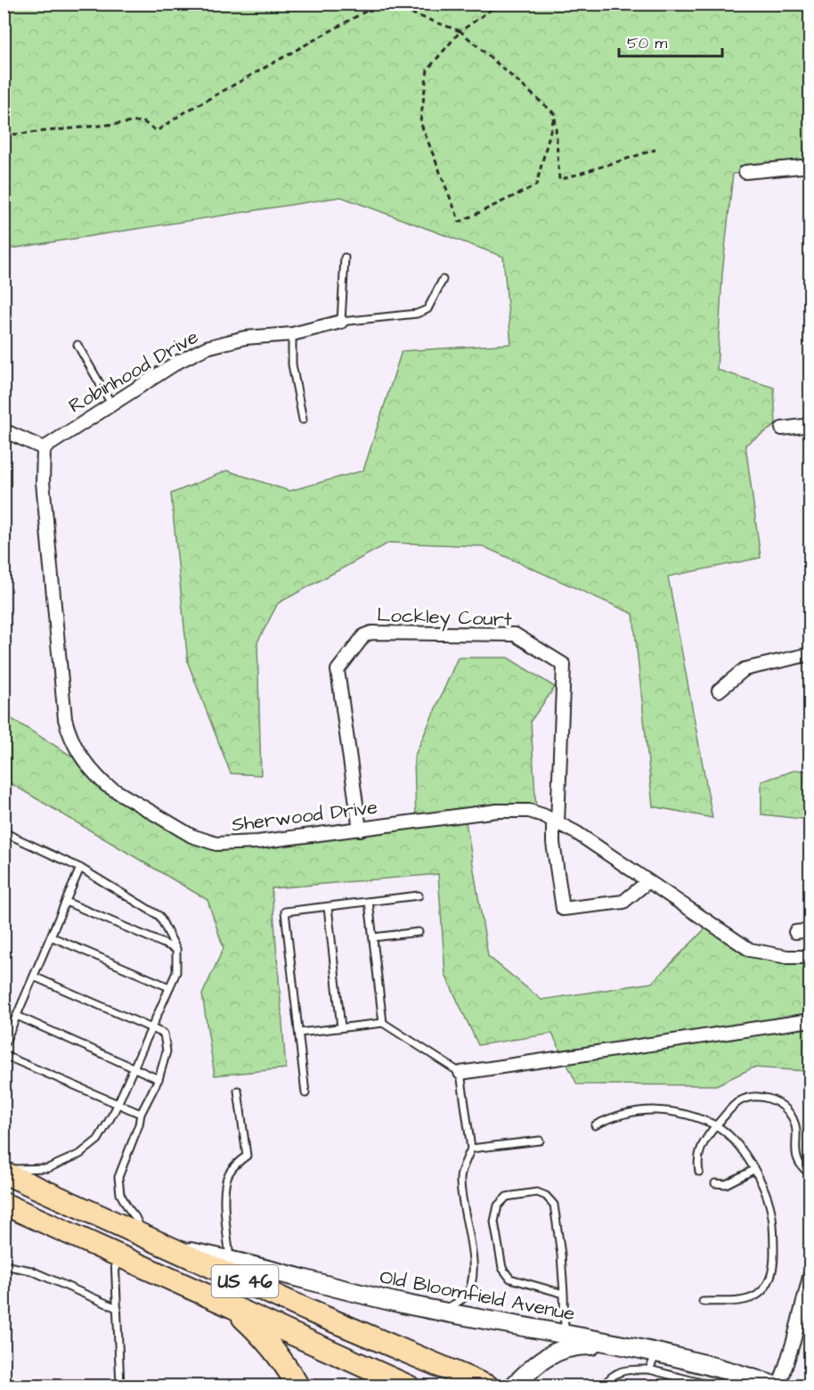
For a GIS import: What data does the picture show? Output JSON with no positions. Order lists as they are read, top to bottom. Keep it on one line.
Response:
{"streets":{"highway":["US 46"],"street":["Robinhood Drive","Lockley Court","Sherwood Drive","Old Bloomfield Avenue"]},"crossings":[["Robinhood Drive","Sherwood Drive"],["Lockley Court","Sherwood Drive"],["US 46","Old Bloomfield Avenue"]],"scale_bar":"50 m"}
